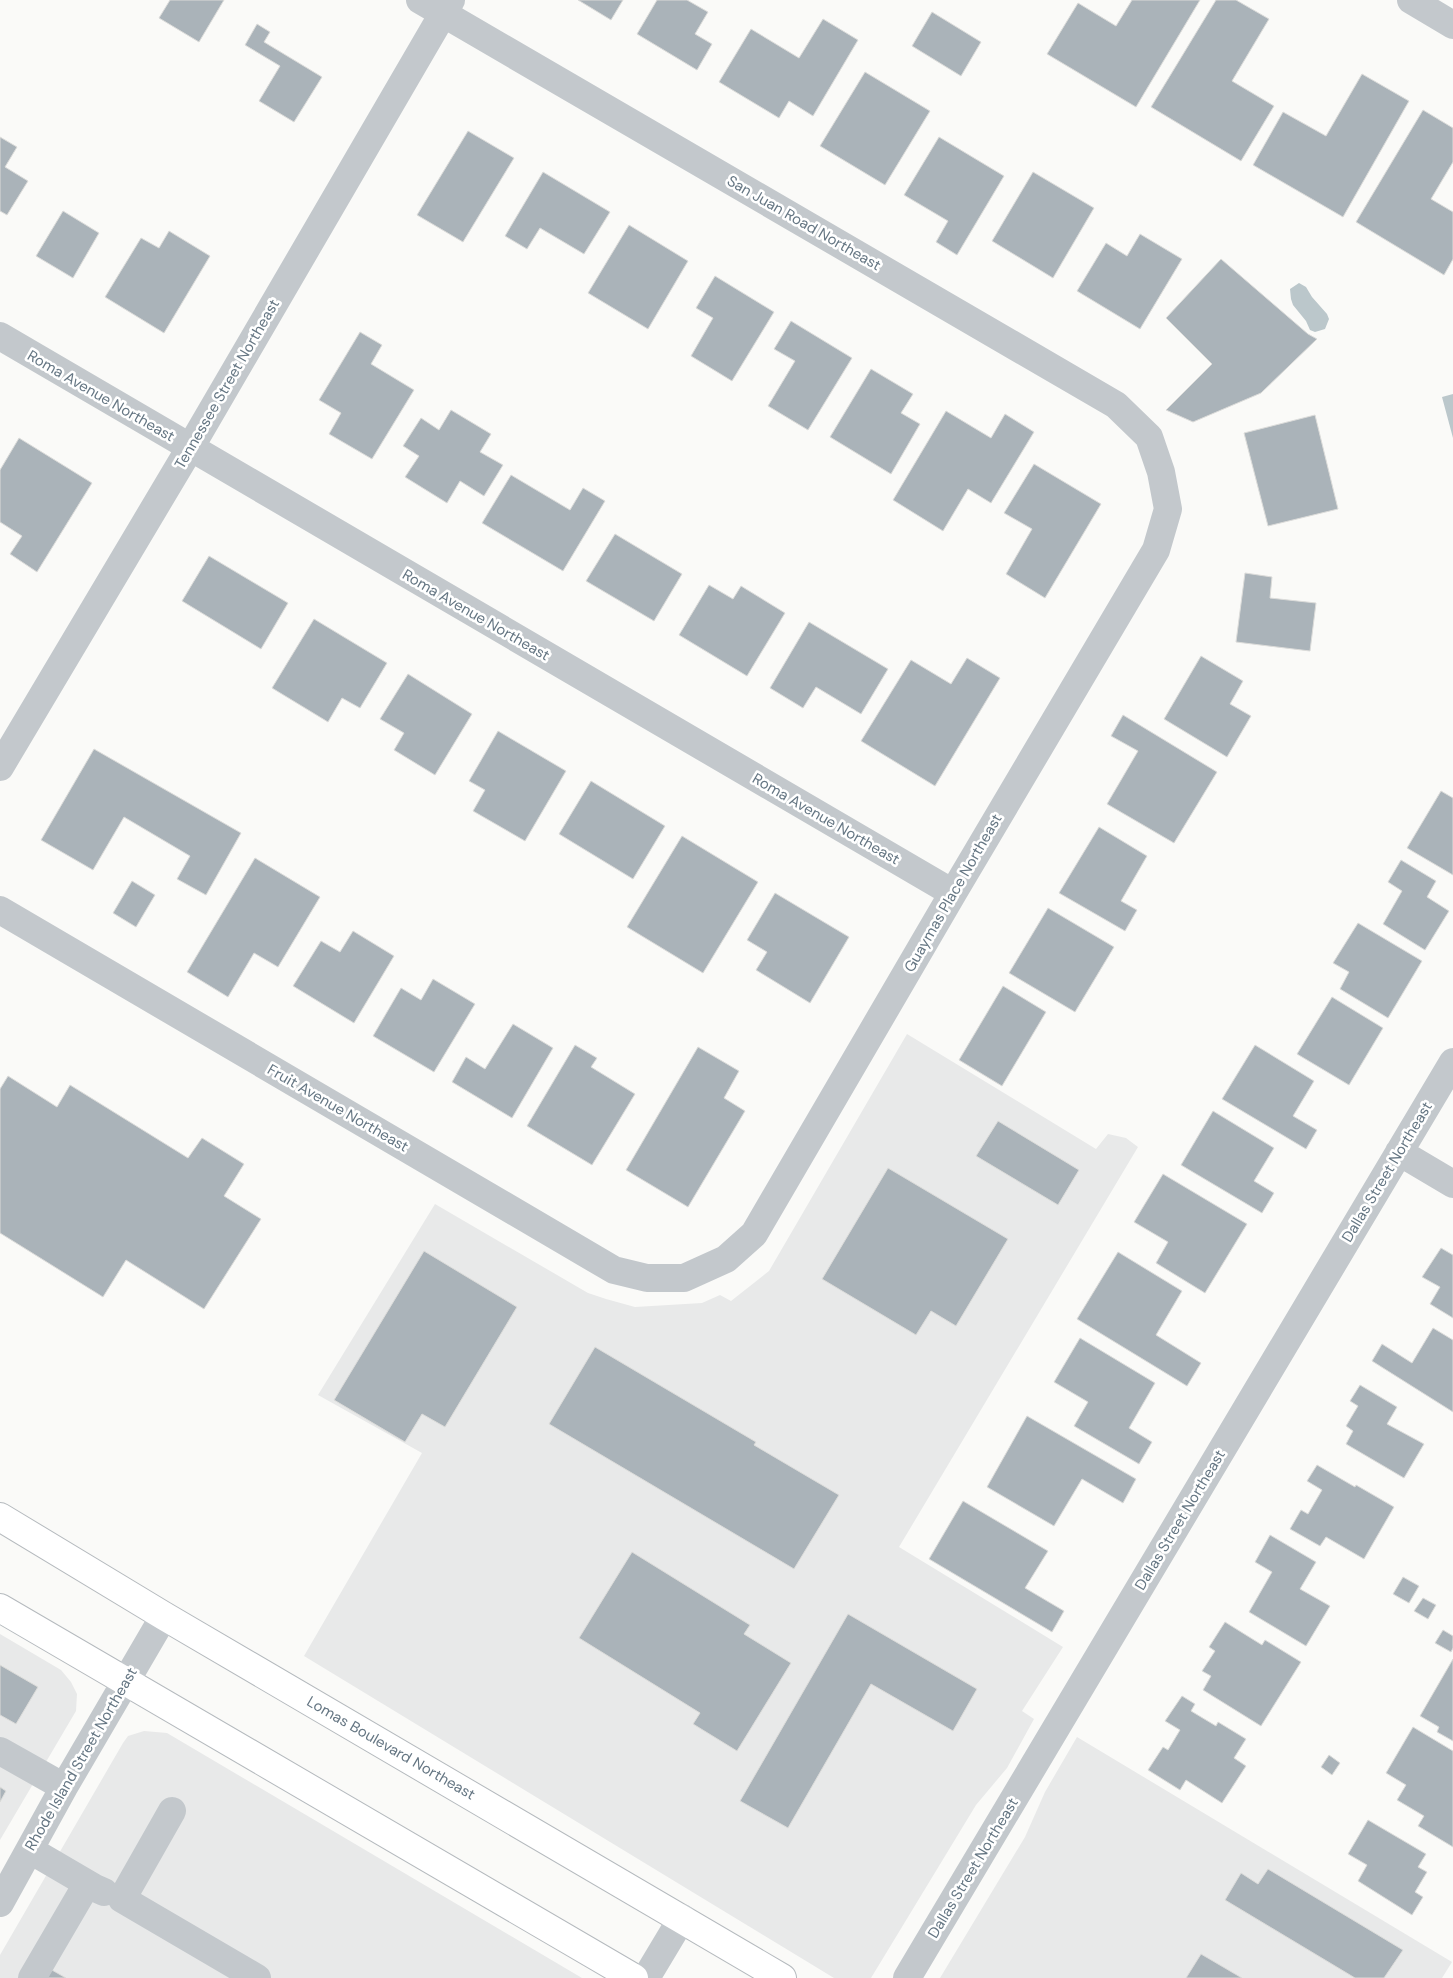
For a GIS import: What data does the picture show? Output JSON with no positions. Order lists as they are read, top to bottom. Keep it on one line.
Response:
{"streets":{"main road":["Lomas Boulevard Northeast"],"street":["San Juan Road Northeast","Tennessee Street Northeast","Roma Avenue Northeast","Guaymas Place Northeast","Fruit Avenue Northeast","Dallas Street Northeast","Rhode Island Street Northeast"]},"crossings":[["San Juan Road Northeast","Tennessee Street Northeast"],["San Juan Road Northeast","Guaymas Place Northeast"],["Tennessee Street Northeast","Roma Avenue Northeast"],["Roma Avenue Northeast","Guaymas Place Northeast"],["Guaymas Place Northeast","Fruit Avenue Northeast"],["Lomas Boulevard Northeast","Rhode Island Street Northeast"]]}
